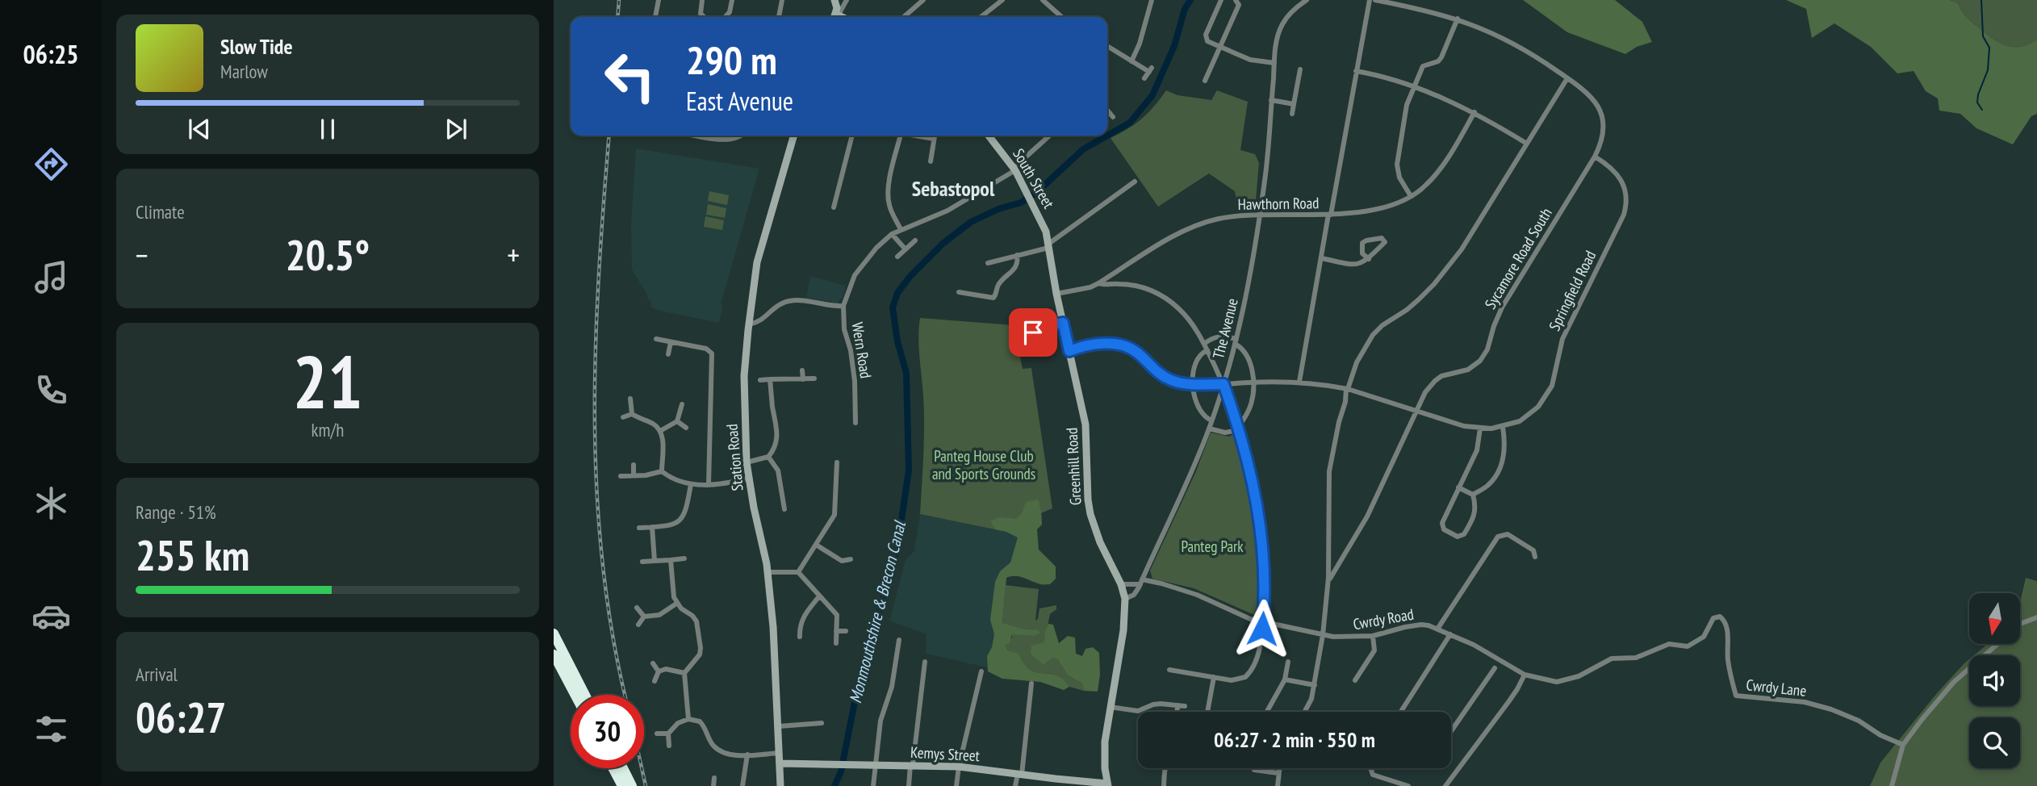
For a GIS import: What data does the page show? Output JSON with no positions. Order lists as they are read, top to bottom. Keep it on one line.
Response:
{"streets":{"street":["South Street","Hawthorn Road","Sycamore Road South","Springfield Road","The Avenue","Wern Road","Station Road","Greenhill Road","Cwrdy Road","Cwrdy Lane","Kemys Street"]},"crossings":[["South Street","Wern Road"],["South Street","Greenhill Road"],["Hawthorn Road","The Avenue"],["Hawthorn Road","Greenhill Road"],["Sycamore Road South","Springfield Road"],["Springfield Road","The Avenue"],["Springfield Road","Greenhill Road"],["The Avenue","Greenhill Road"],["The Avenue","Cwrdy Road"],["Station Road","Kemys Street"],["Greenhill Road","Cwrdy Road"],["Greenhill Road","Kemys Street"],["Cwrdy Road","Cwrdy Lane"]],"districts":["Sebastopol"],"water":["Monmouthshire & Brecon Canal"],"parks":["Panteg House Club and Sports Grounds","Panteg Park"],"north":"bottom","page":{"tabs":"06:25","turn":["290 m","East Avenue"],"song":["Slow Tide","Marlow"],"tile":["Climate",["21","km/h"],["Range · 51%","255 km"],["Arrival","06:27"]],"heat":["−","20.5°","+"],"limit":"30","trip":"06:27 · 2 min · 550 m"}}
